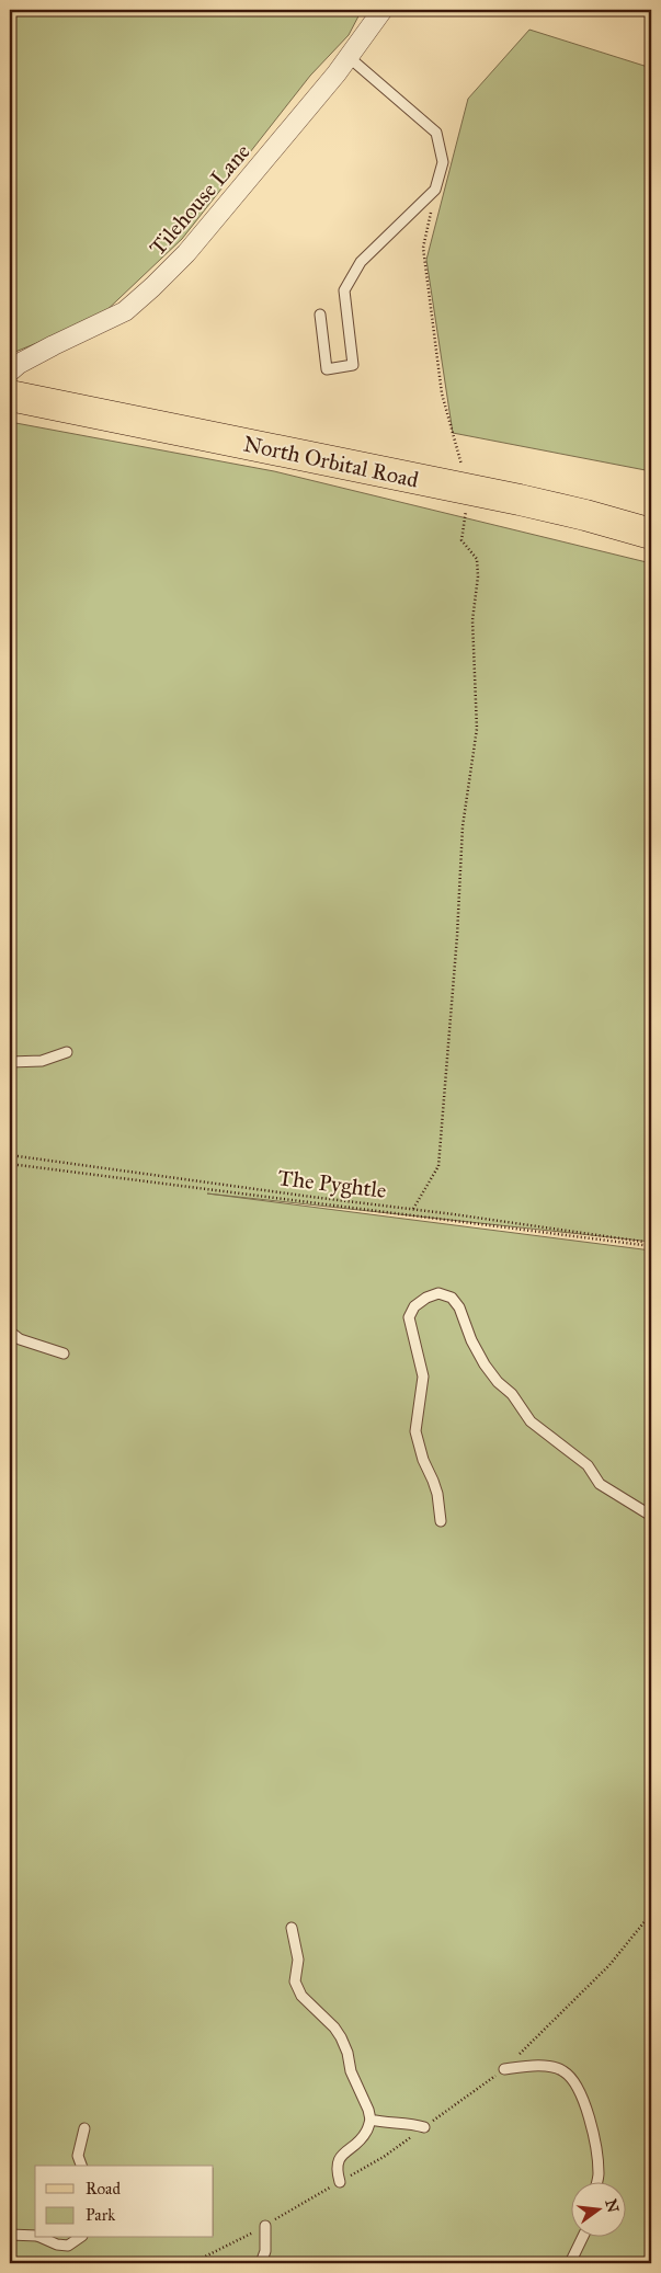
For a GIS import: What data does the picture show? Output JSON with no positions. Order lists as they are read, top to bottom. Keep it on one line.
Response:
{"streets":{"main road":["North Orbital Road"],"street":["Tilehouse Lane"],"path":["The Pyghtle"]},"legend":["Road","Park"],"north":"right"}
